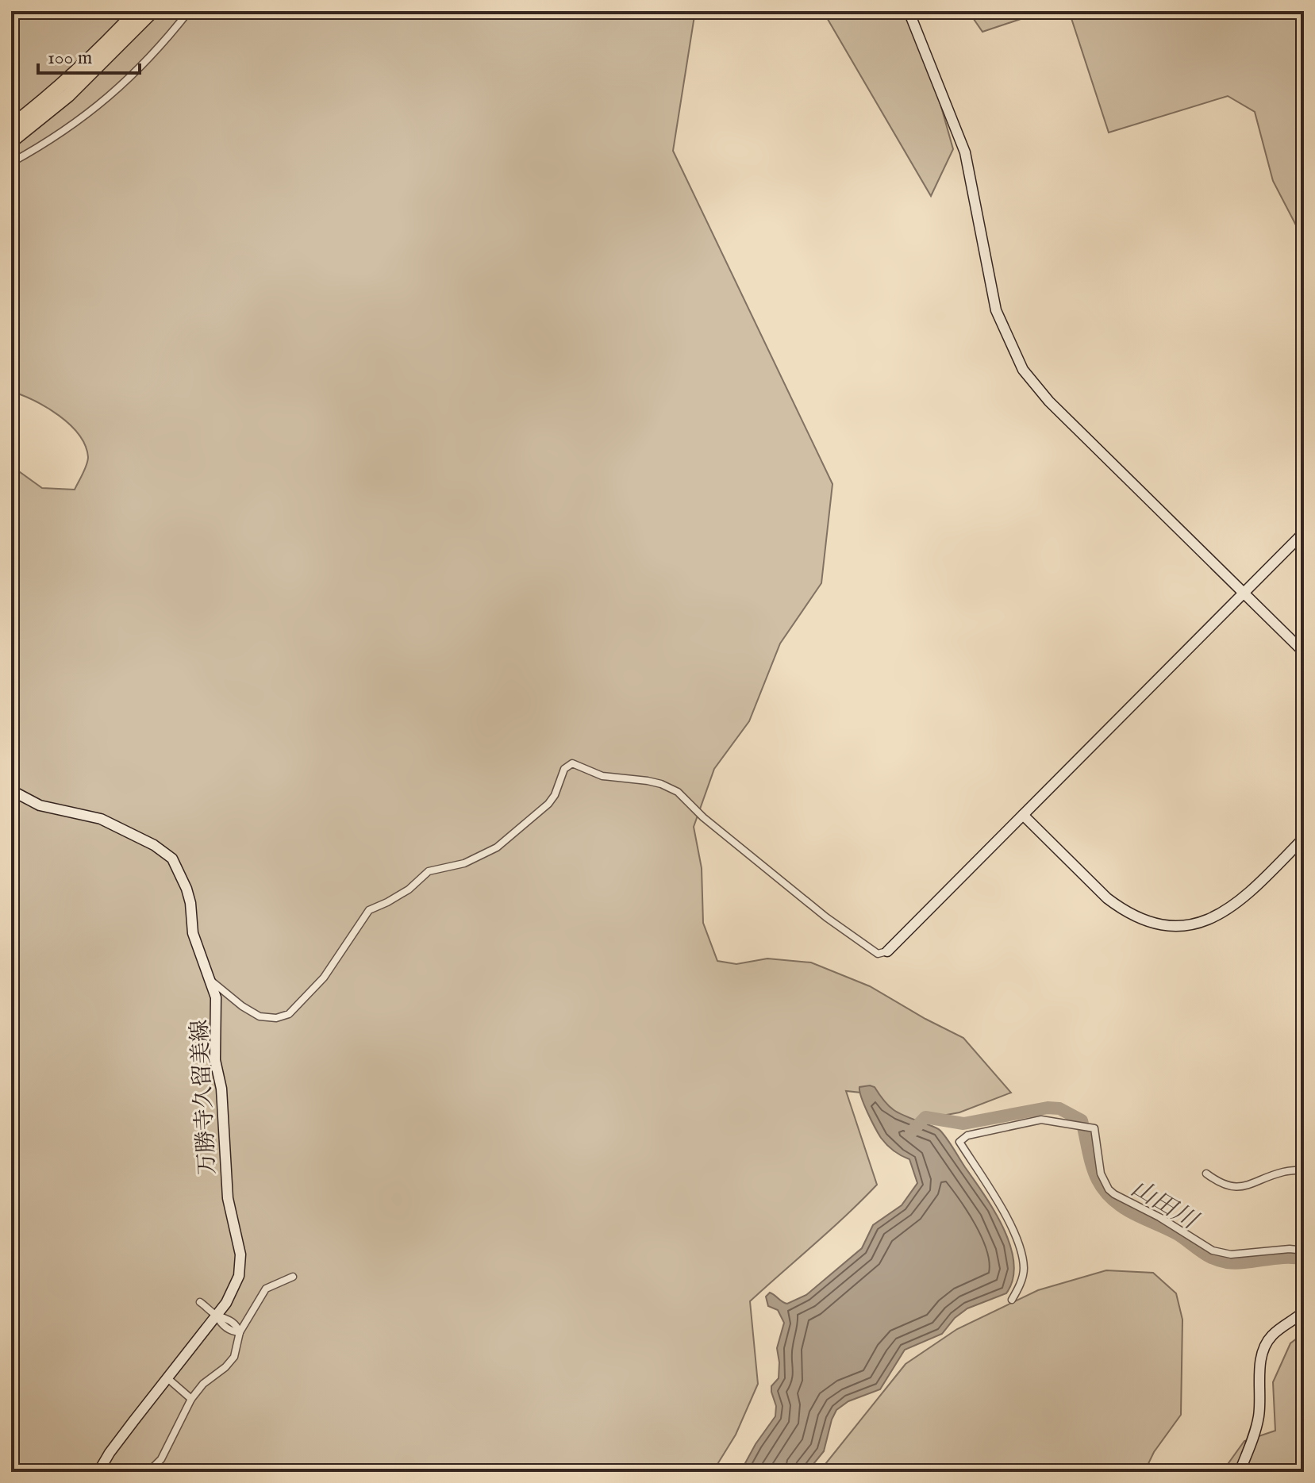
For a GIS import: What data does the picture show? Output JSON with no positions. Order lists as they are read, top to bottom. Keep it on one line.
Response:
{"streets":{"street":["万勝寺久留美線"]},"water":["山田川"],"scale_bar":"100 m"}
